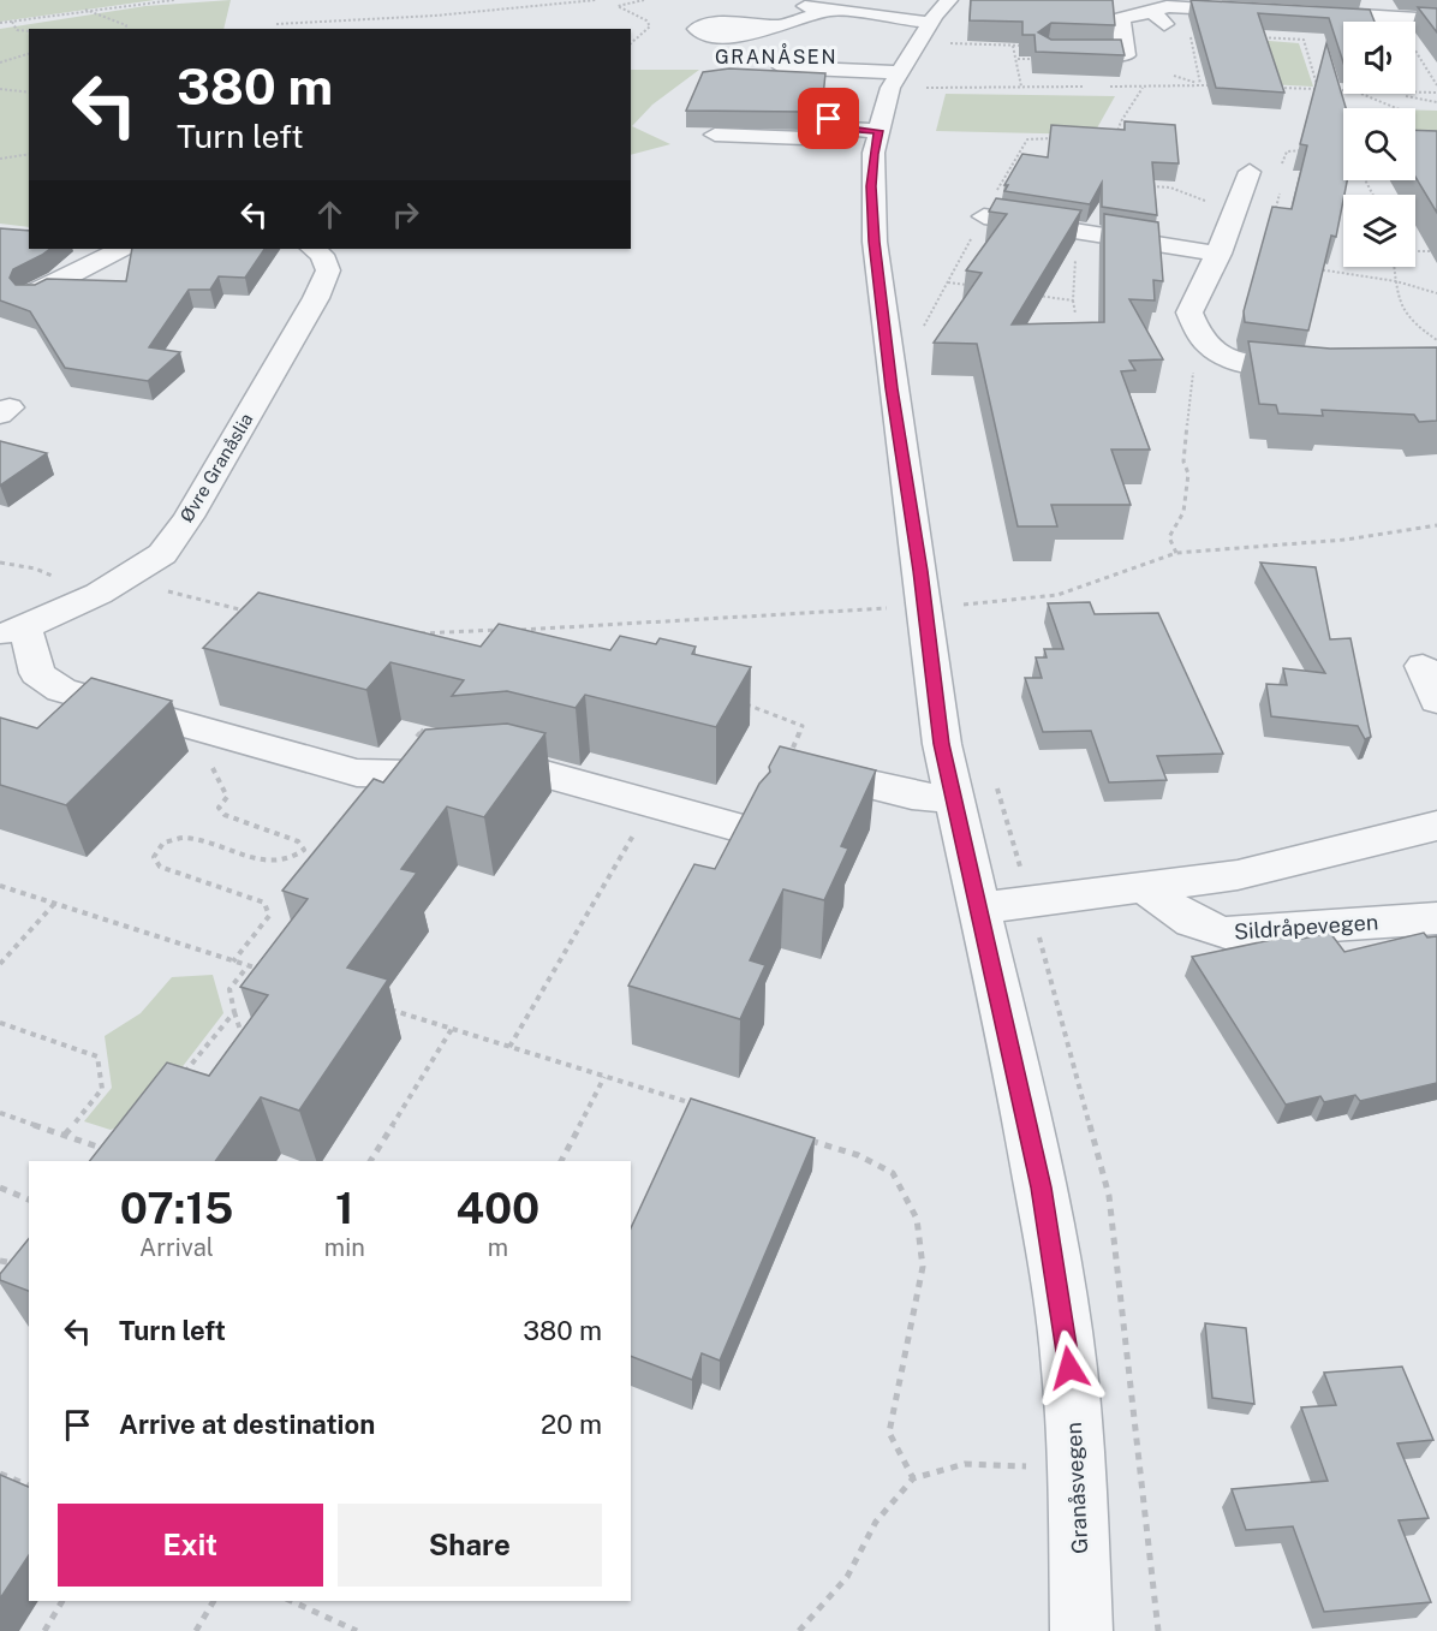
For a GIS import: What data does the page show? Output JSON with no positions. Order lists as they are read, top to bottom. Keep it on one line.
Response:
{"streets":{"street":["Øvre Granåslia","Sildråpevegen","Granåsvegen"]},"districts":["GRANÅSEN"],"page":{"turn":["380 m","Turn left"],"eta":["07:15","Arrival","1","min","400","m"],"list":[{"name":"Turn left","value":"380 m"},{"name":"Arrive at destination","value":"20 m"}],"buttons":["Exit","Share"]}}
